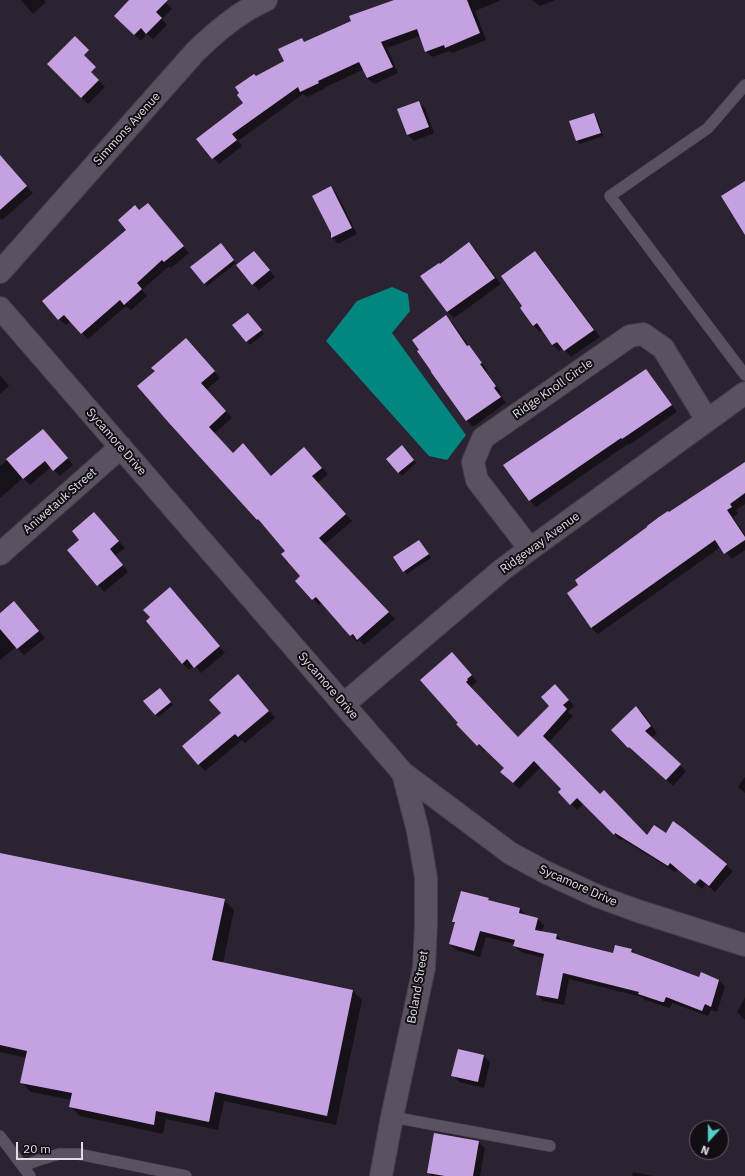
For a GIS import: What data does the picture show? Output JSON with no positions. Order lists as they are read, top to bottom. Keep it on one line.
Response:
{"streets":{"street":["Simmons Avenue","Ridge Knoll Circle","Sycamore Drive","Aniwetauk Street","Ridgeway Avenue","Boland Street"]},"crossings":[["Ridge Knoll Circle","Ridgeway Avenue"],["Sycamore Drive","Aniwetauk Street"],["Sycamore Drive","Ridgeway Avenue"],["Sycamore Drive","Boland Street"]],"scale_bar":"20 m","north":"bottom"}
